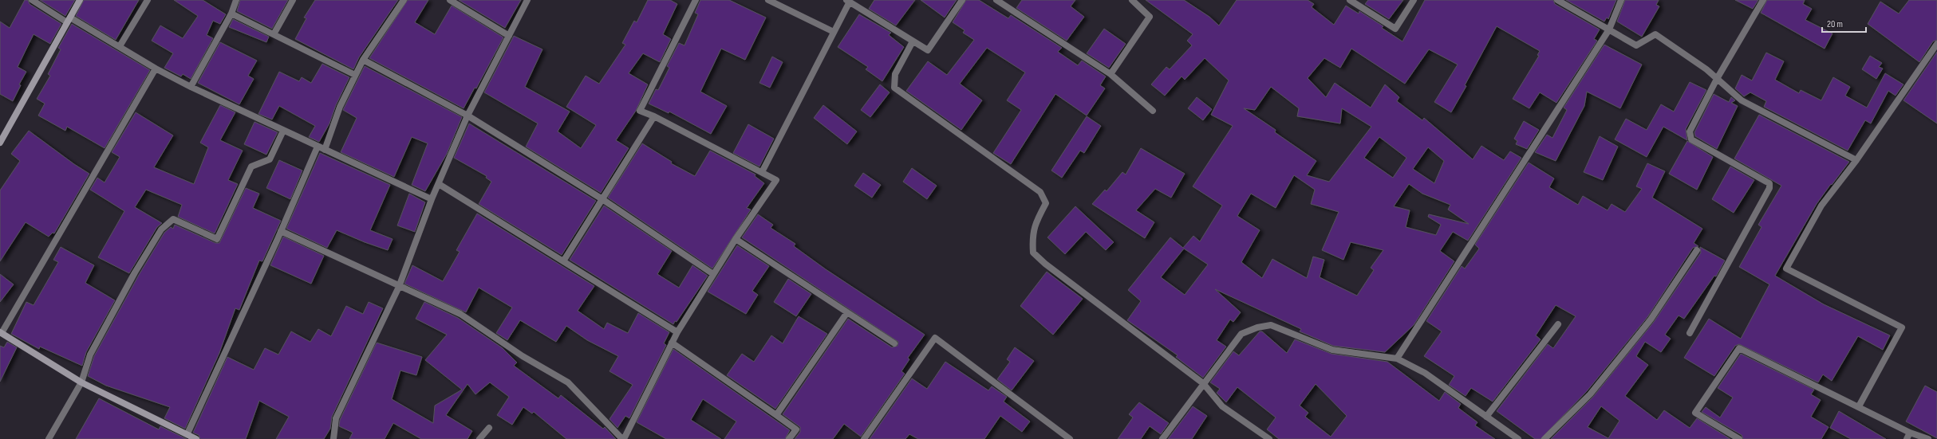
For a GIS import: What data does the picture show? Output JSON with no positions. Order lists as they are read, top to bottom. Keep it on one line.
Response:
{"scale_bar":"20 m"}
